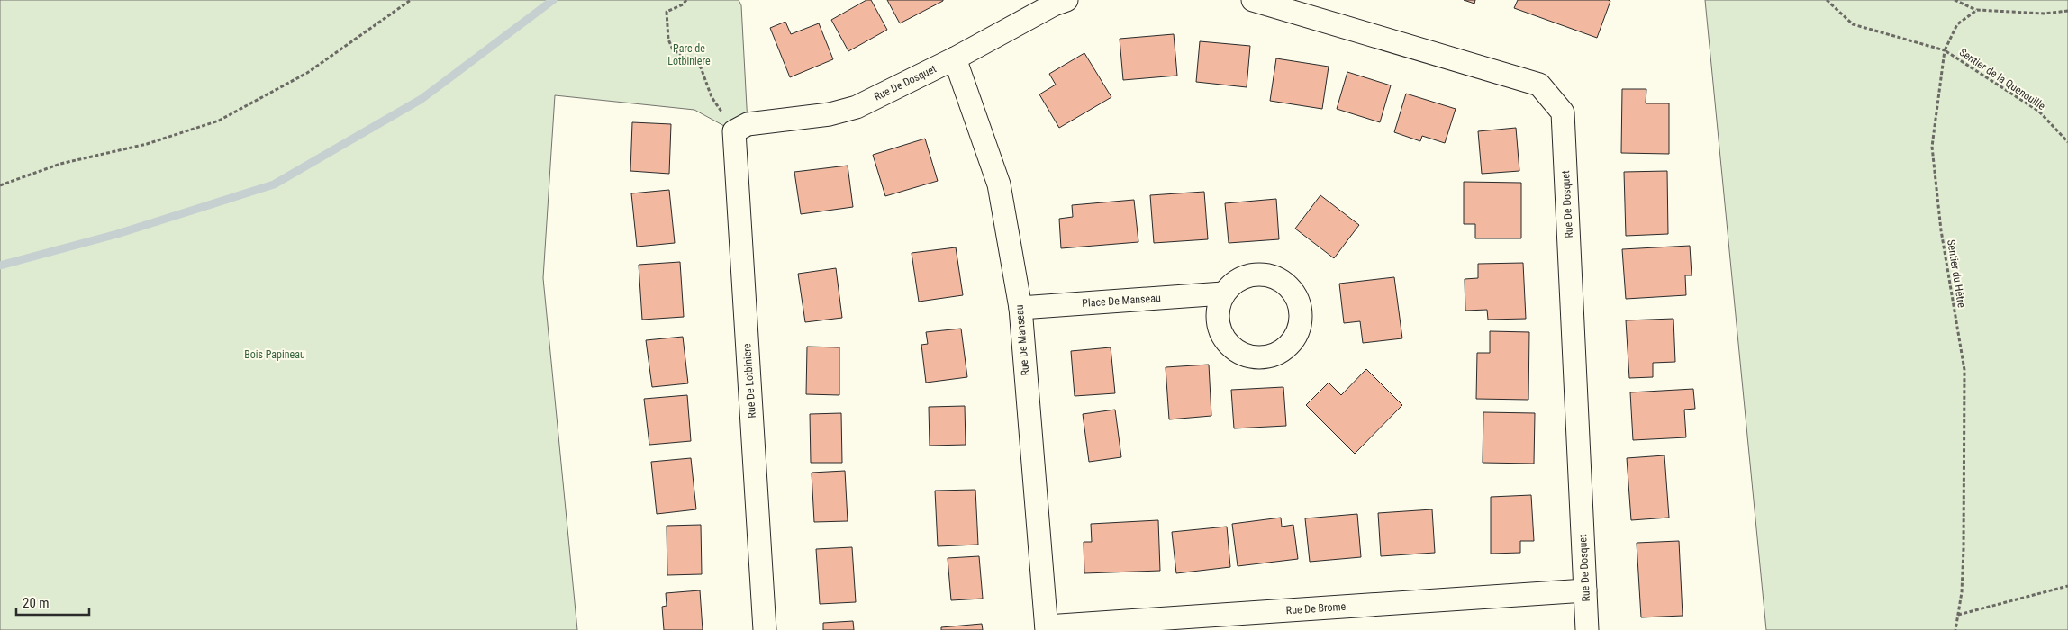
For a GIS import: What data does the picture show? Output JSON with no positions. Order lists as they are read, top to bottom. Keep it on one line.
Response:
{"streets":{"street":["Rue De Dosquet","Place De Manseau","Rue De Manseau","Rue De Lotbiniere","Rue De Brome"],"path":["Sentier de la Quenouille","Sentier du Hêtre"]},"crossings":[["Sentier de la Quenouille","Sentier du Hêtre"],["Rue De Dosquet","Rue De Manseau"],["Rue De Dosquet","Rue De Lotbiniere"],["Rue De Dosquet","Rue De Brome"],["Place De Manseau","Rue De Manseau"],["Rue De Manseau","Rue De Brome"]],"parks":["Parc de Lotbiniere","Bois Papineau"],"scale_bar":"20 m"}
